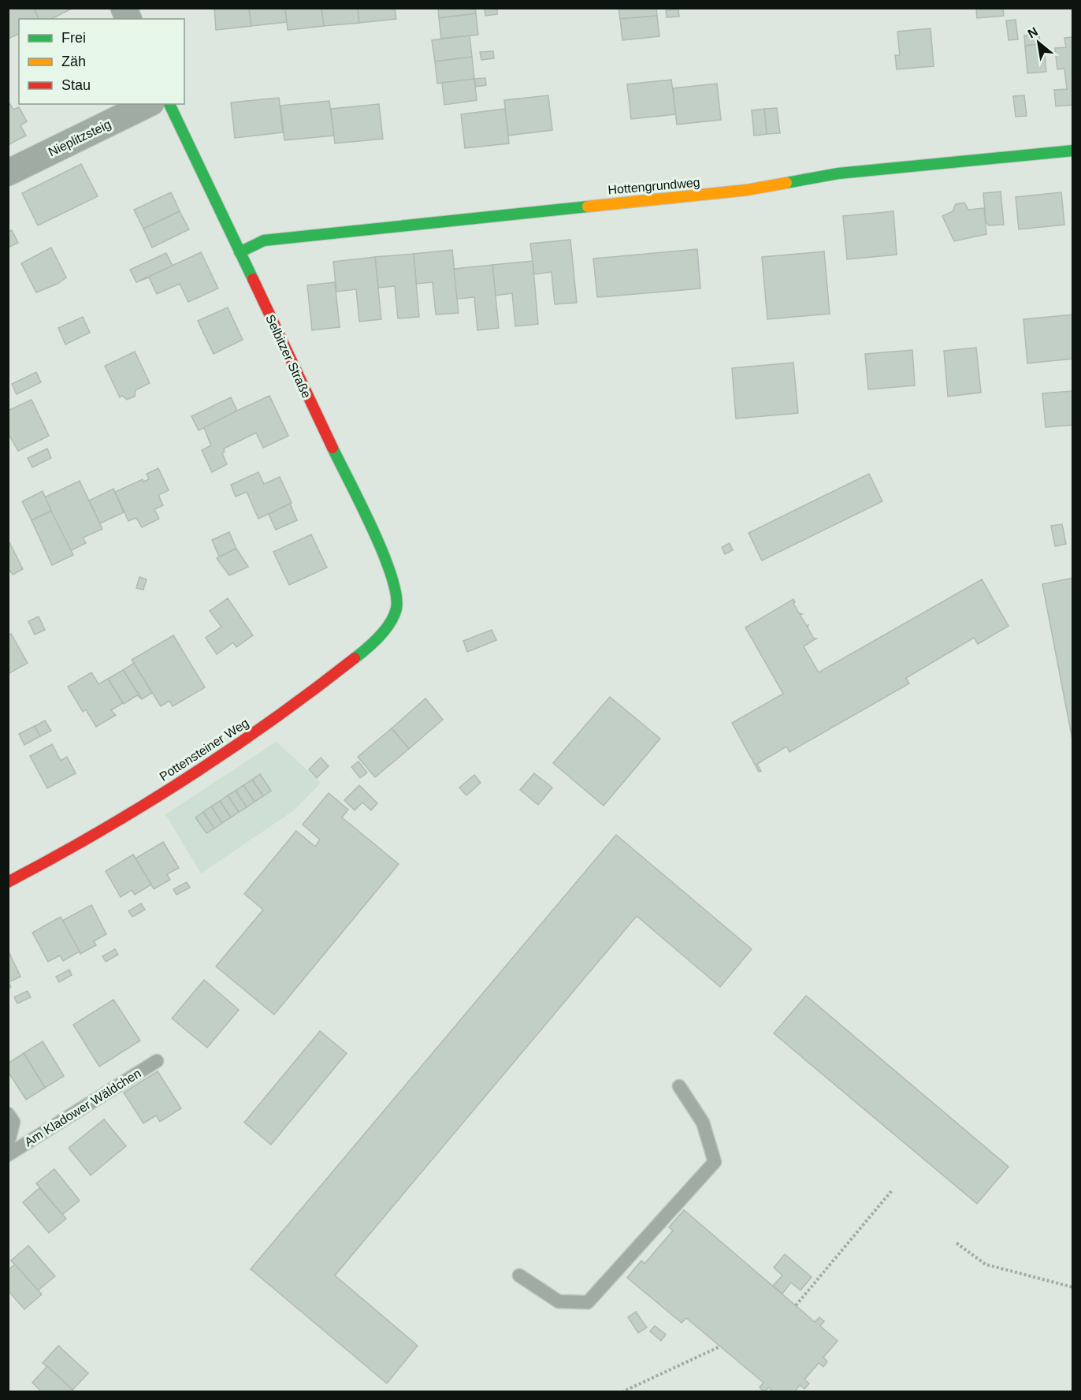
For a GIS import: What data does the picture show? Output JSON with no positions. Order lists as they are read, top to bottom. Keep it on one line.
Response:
{"streets":{"street":["Nieplitzsteig","Hottengrundweg","Selbitzer Straße","Pottensteiner Weg"],"lane":["Am Kladower Wäldchen"]},"crossings":[["Hottengrundweg","Selbitzer Straße"],["Selbitzer Straße","Pottensteiner Weg"]],"legend":["Frei","Zäh","Stau"],"north":"top left"}
